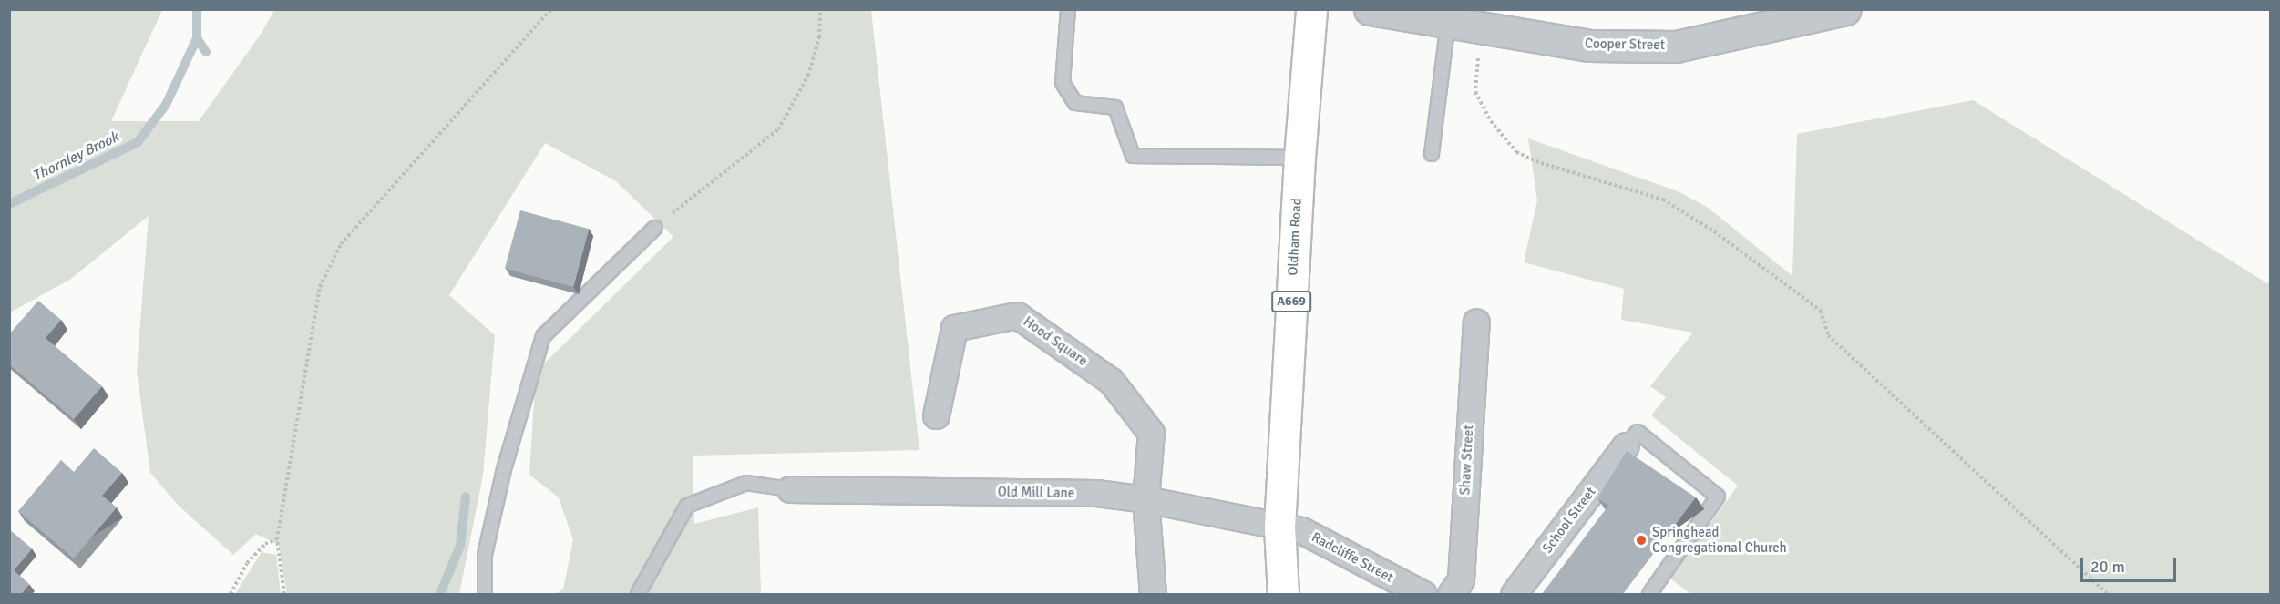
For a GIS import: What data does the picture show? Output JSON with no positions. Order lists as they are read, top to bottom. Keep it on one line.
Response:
{"streets":{"main road":["Oldham Road","A669"],"street":["Cooper Street","Hood Square","Shaw Street","Old Mill Lane","School Street","Radcliffe Street"]},"crossings":[["Oldham Road","Old Mill Lane"],["Oldham Road","Radcliffe Street"],["Hood Square","Old Mill Lane"],["Old Mill Lane","Radcliffe Street"]],"water":["Thornley Brook"],"places":["Springhead Congregational Church"],"scale_bar":"20 m"}
